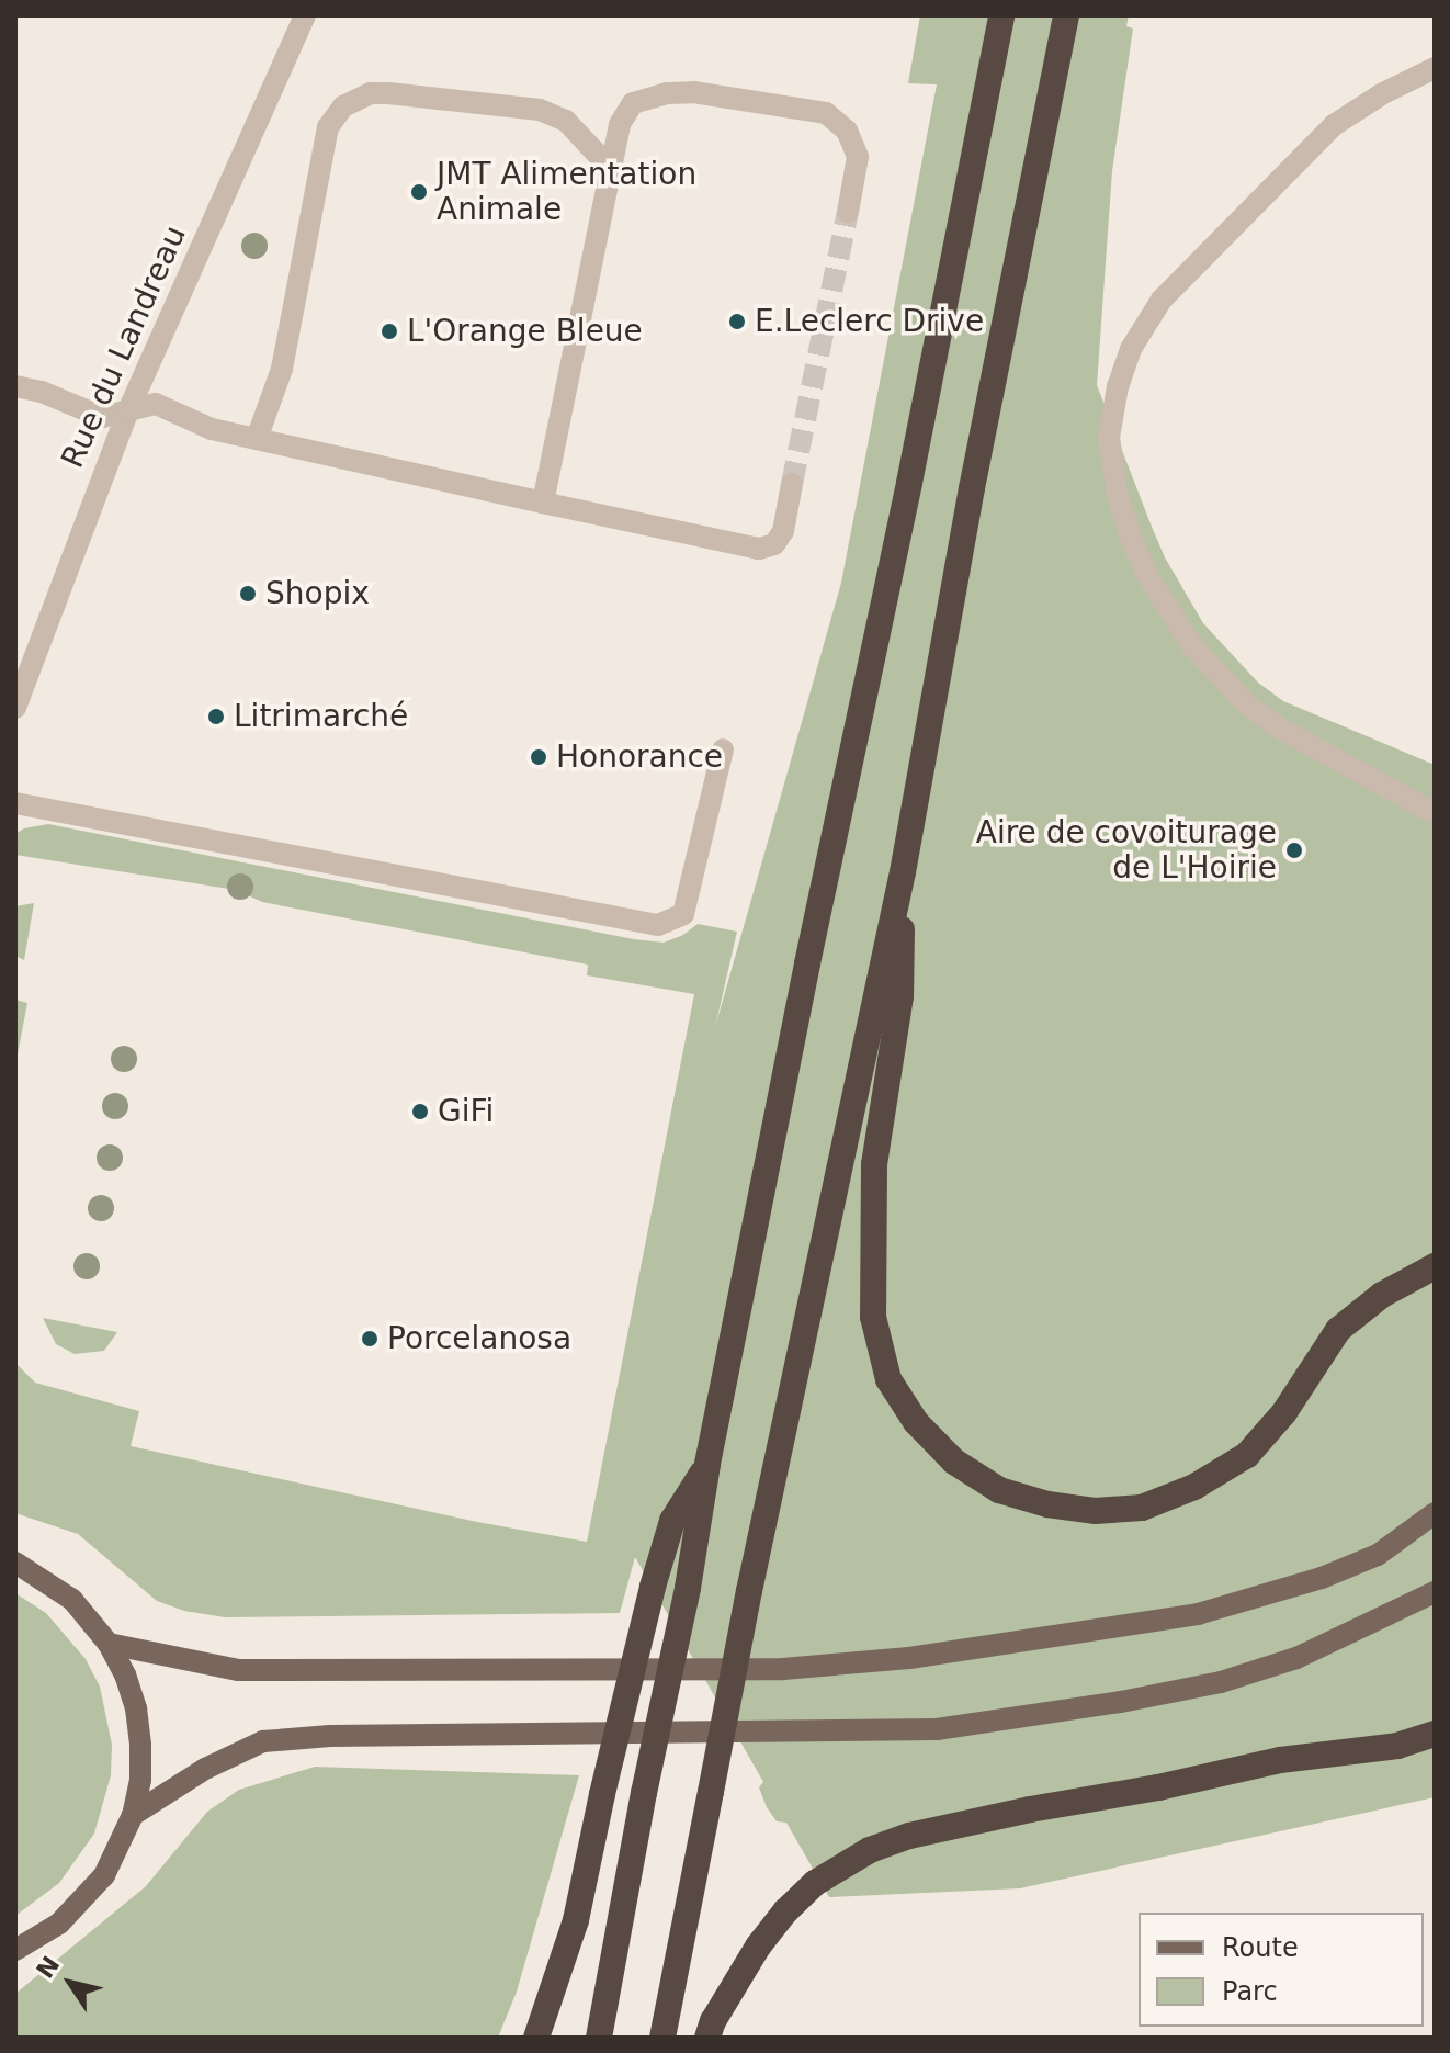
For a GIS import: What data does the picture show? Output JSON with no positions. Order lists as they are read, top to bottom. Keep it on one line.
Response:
{"streets":{"street":["Rue du Landreau"]},"places":["JMT Alimentation Animale","E.Leclerc Drive","L'Orange Bleue","Shopix","Litrimarché","Honorance","Aire de covoiturage de L'Hoirie","GiFi","Porcelanosa"],"legend":["Route","Parc"],"north":"top left"}
